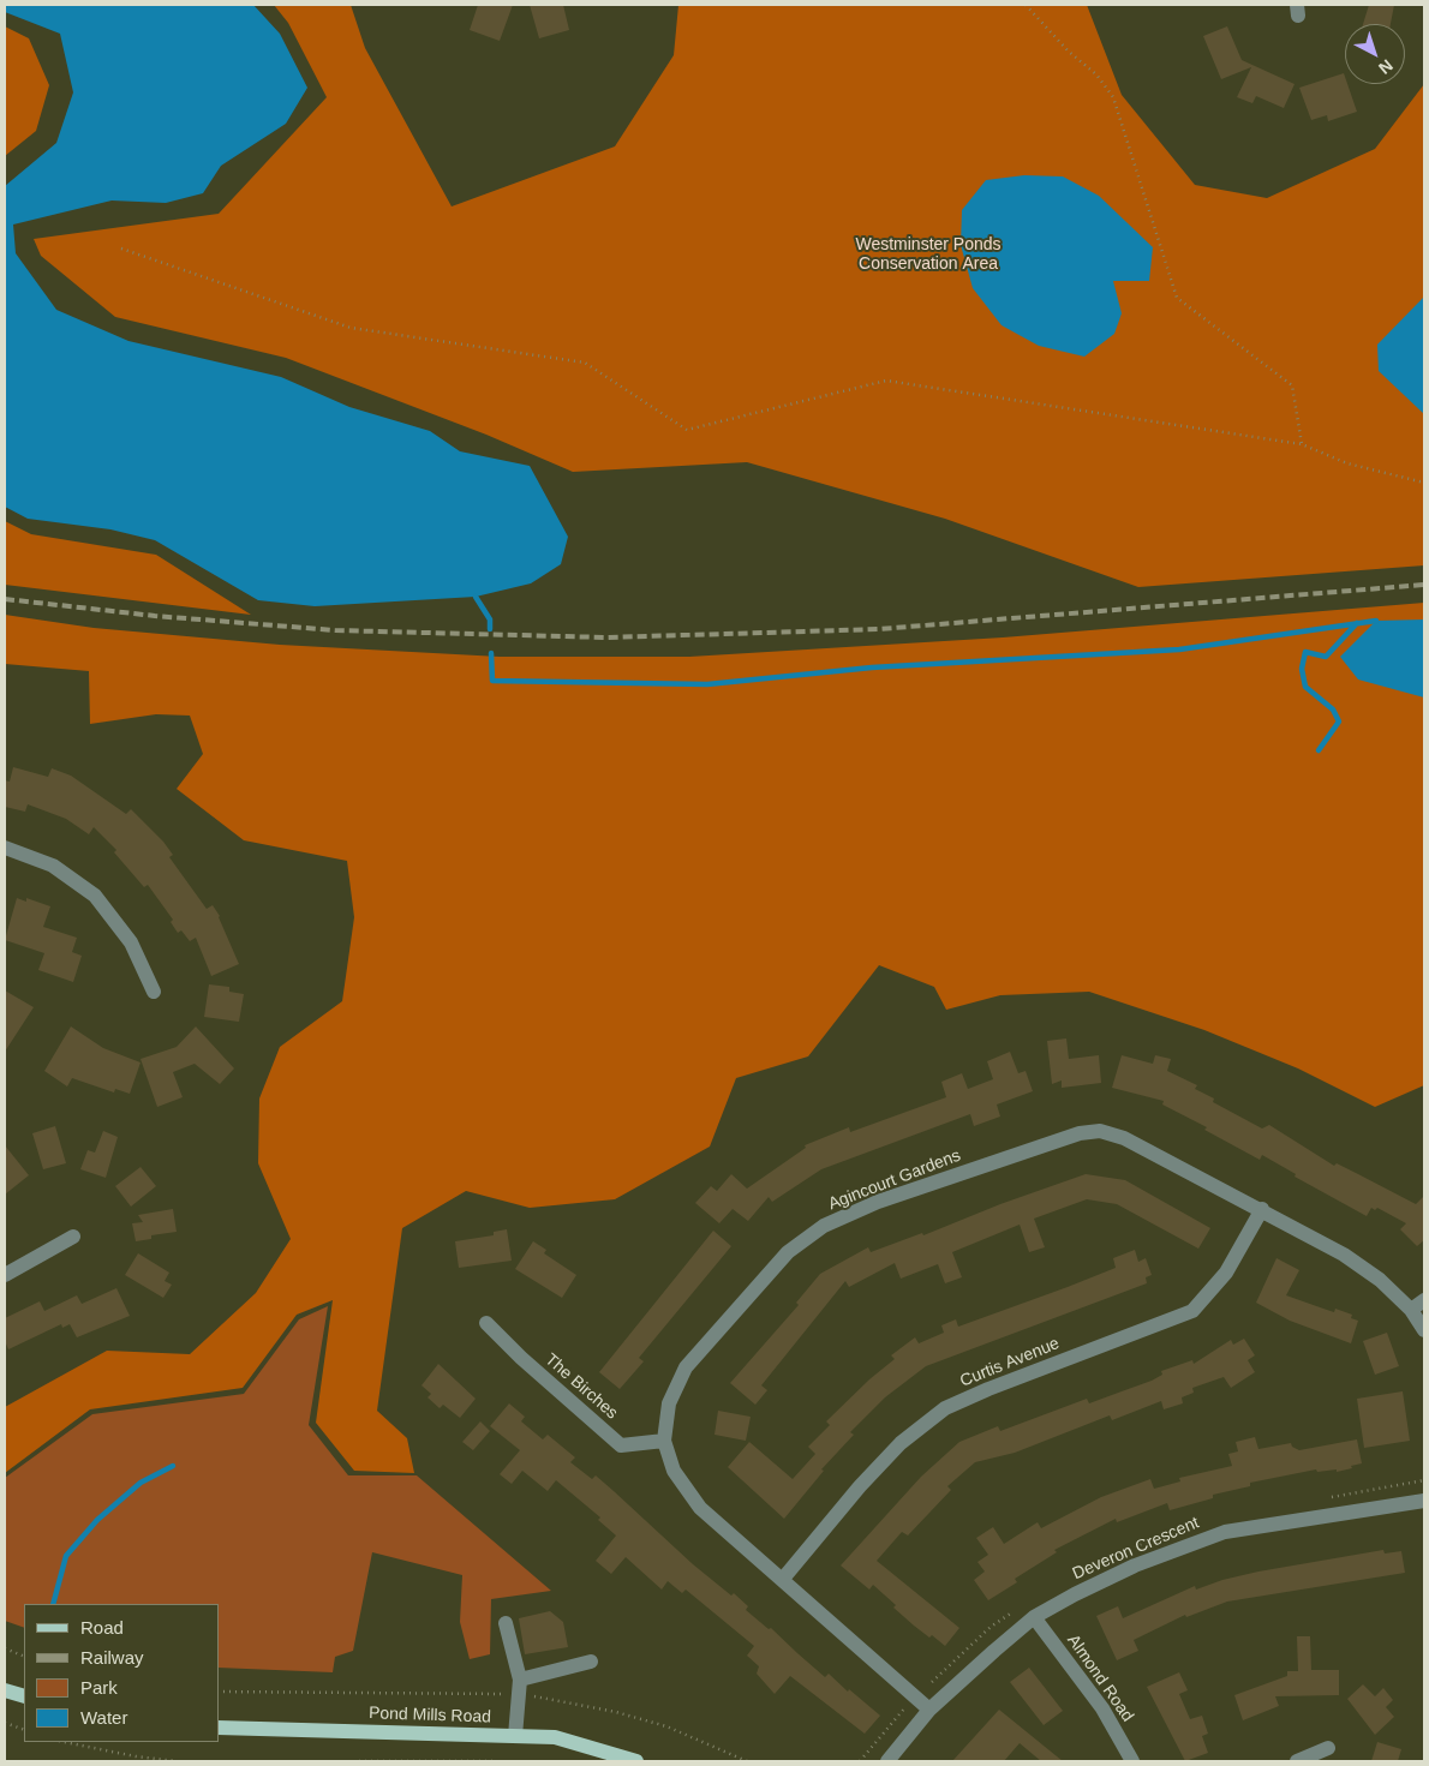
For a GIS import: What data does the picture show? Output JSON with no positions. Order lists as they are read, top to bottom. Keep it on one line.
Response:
{"streets":{"main road":["Pond Mills Road"],"street":["Agincourt Gardens","Curtis Avenue","The Birches","Deveron Crescent","Almond Road"]},"crossings":[["Agincourt Gardens","Curtis Avenue"],["Agincourt Gardens","The Birches"],["Agincourt Gardens","Deveron Crescent"],["Deveron Crescent","Almond Road"]],"parks":["Westminster Ponds Conservation Area"],"legend":["Road","Railway","Park","Water"],"north":"bottom right"}
